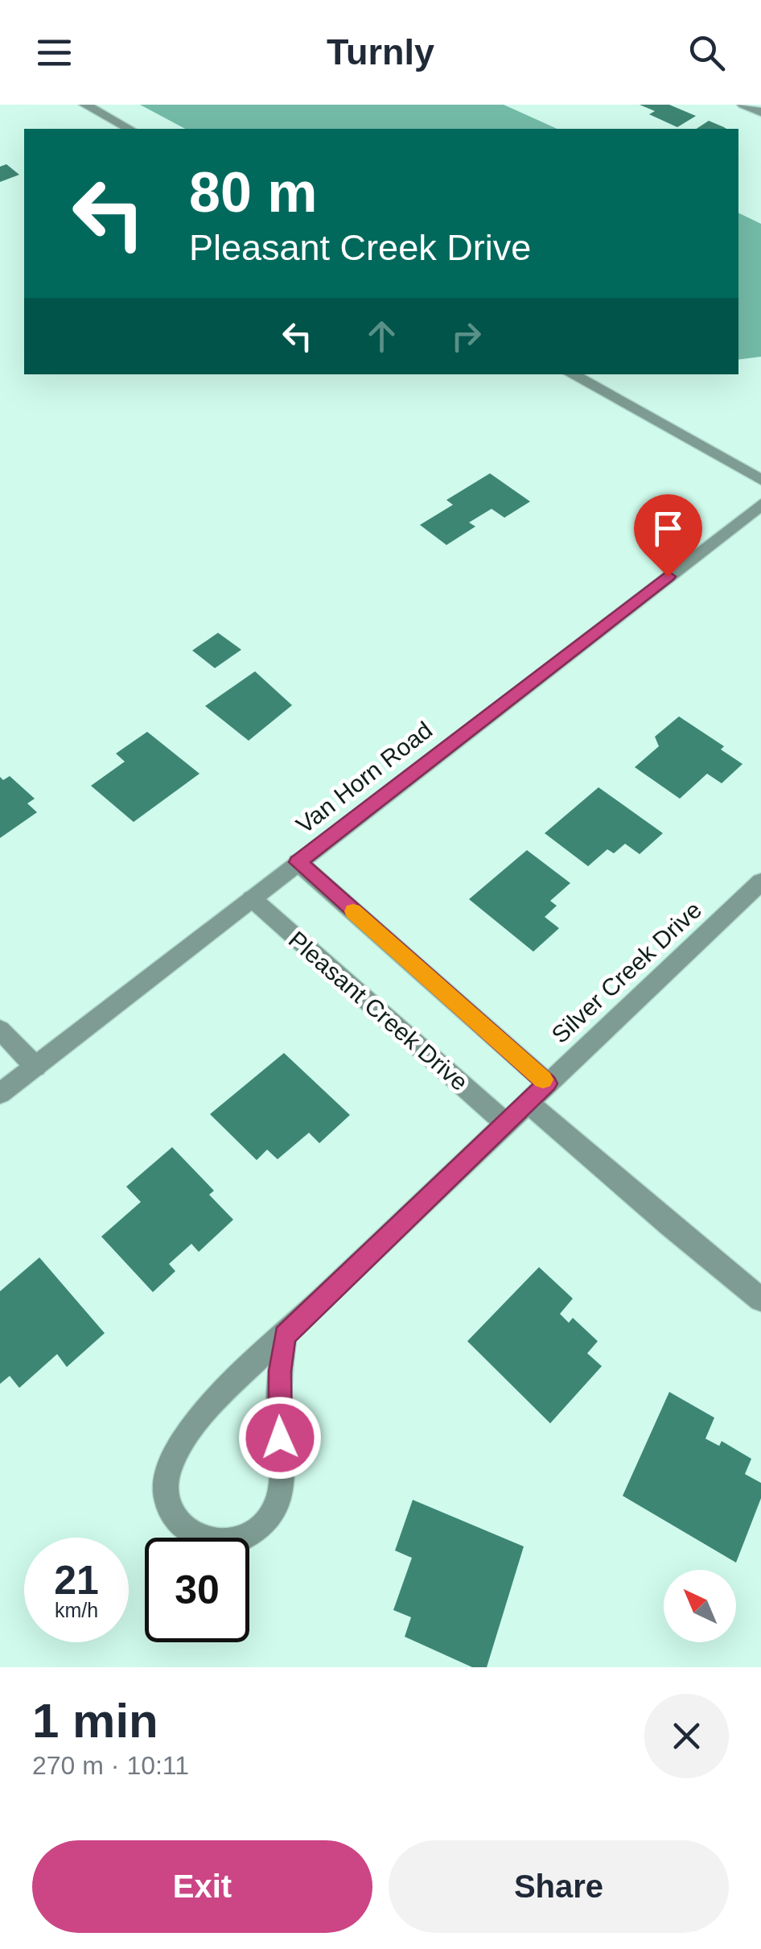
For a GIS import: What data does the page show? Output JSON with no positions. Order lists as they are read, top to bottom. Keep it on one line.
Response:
{"streets":{"street":["Van Horn Road","Silver Creek Drive","Pleasant Creek Drive"]},"crossings":[["Van Horn Road","Pleasant Creek Drive"],["Silver Creek Drive","Pleasant Creek Drive"]],"north":"top left","page":{"header":"Turnly","turn":["80 m","Pleasant Creek Drive"],"speed":"21 km/h","limit":"30","heading":["1 min","270 m · 10:11"],"buttons":["Exit","Share"]}}
